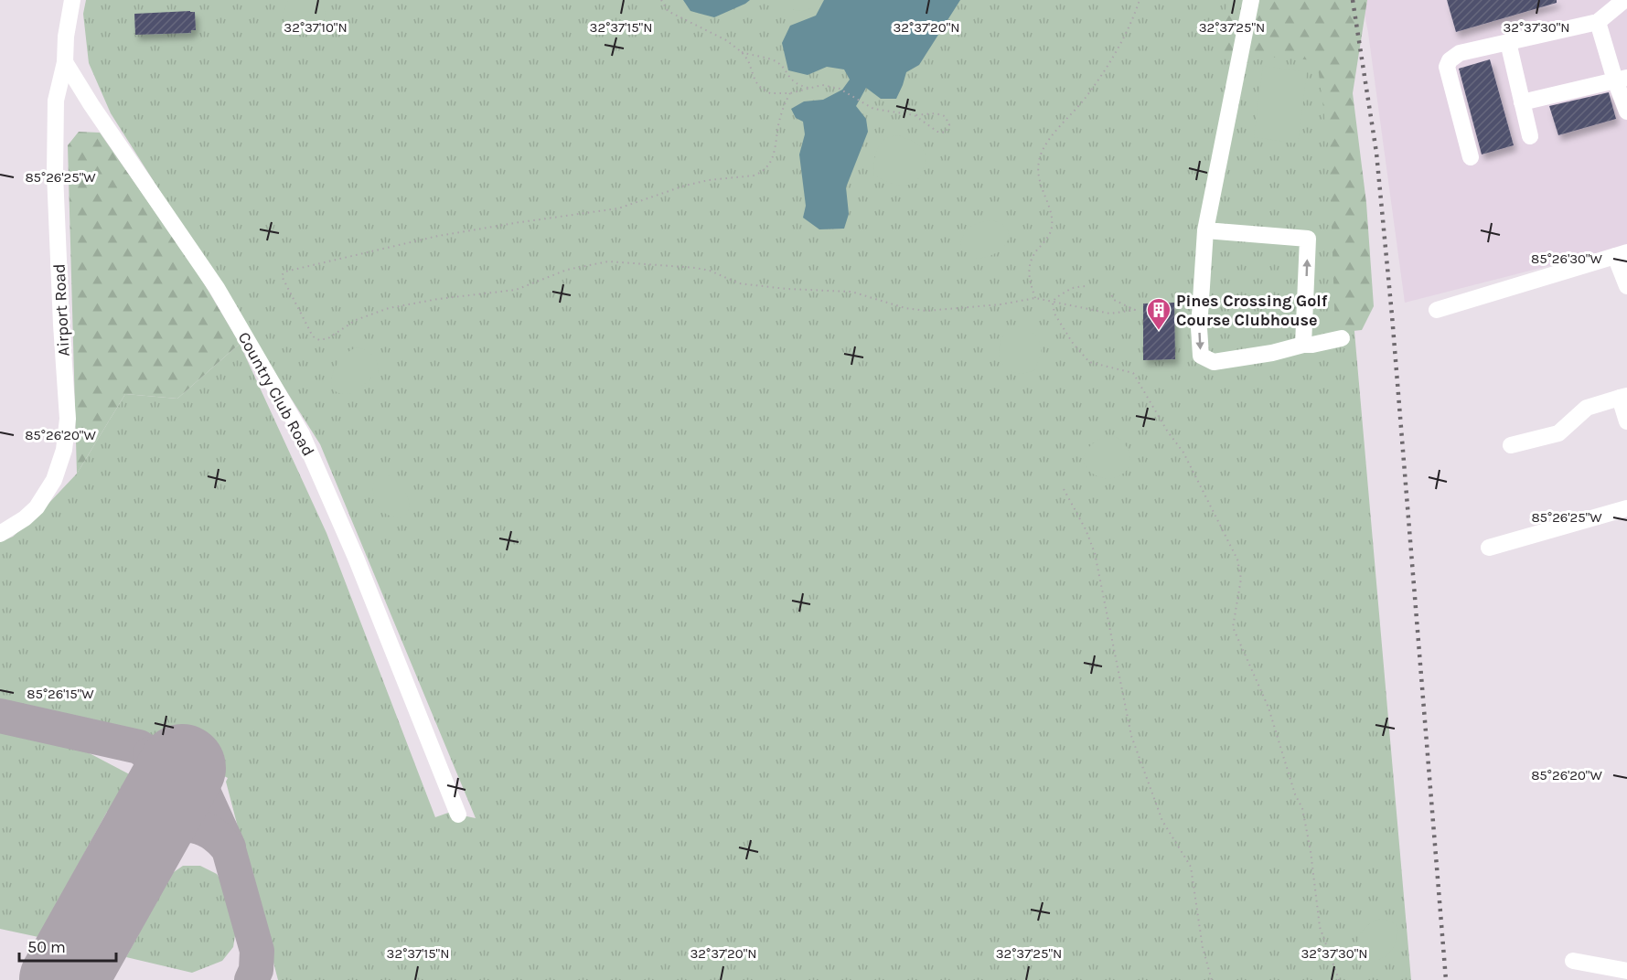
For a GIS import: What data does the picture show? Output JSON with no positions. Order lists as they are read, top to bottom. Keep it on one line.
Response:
{"streets":{"street":["Airport Road","Country Club Road"]},"crossings":[["Airport Road","Country Club Road"]],"places":{"building":["Pines Crossing Golf Course Clubhouse"]},"scale_bar":"50 m","coordinates":["32°37'10\"N","32°37'15\"N","32°37'20\"N","32°37'25\"N","32°37'30\"N","85°26'25\"W","85°26'30\"W","85°26'20\"W","85°26'15\"W"]}
